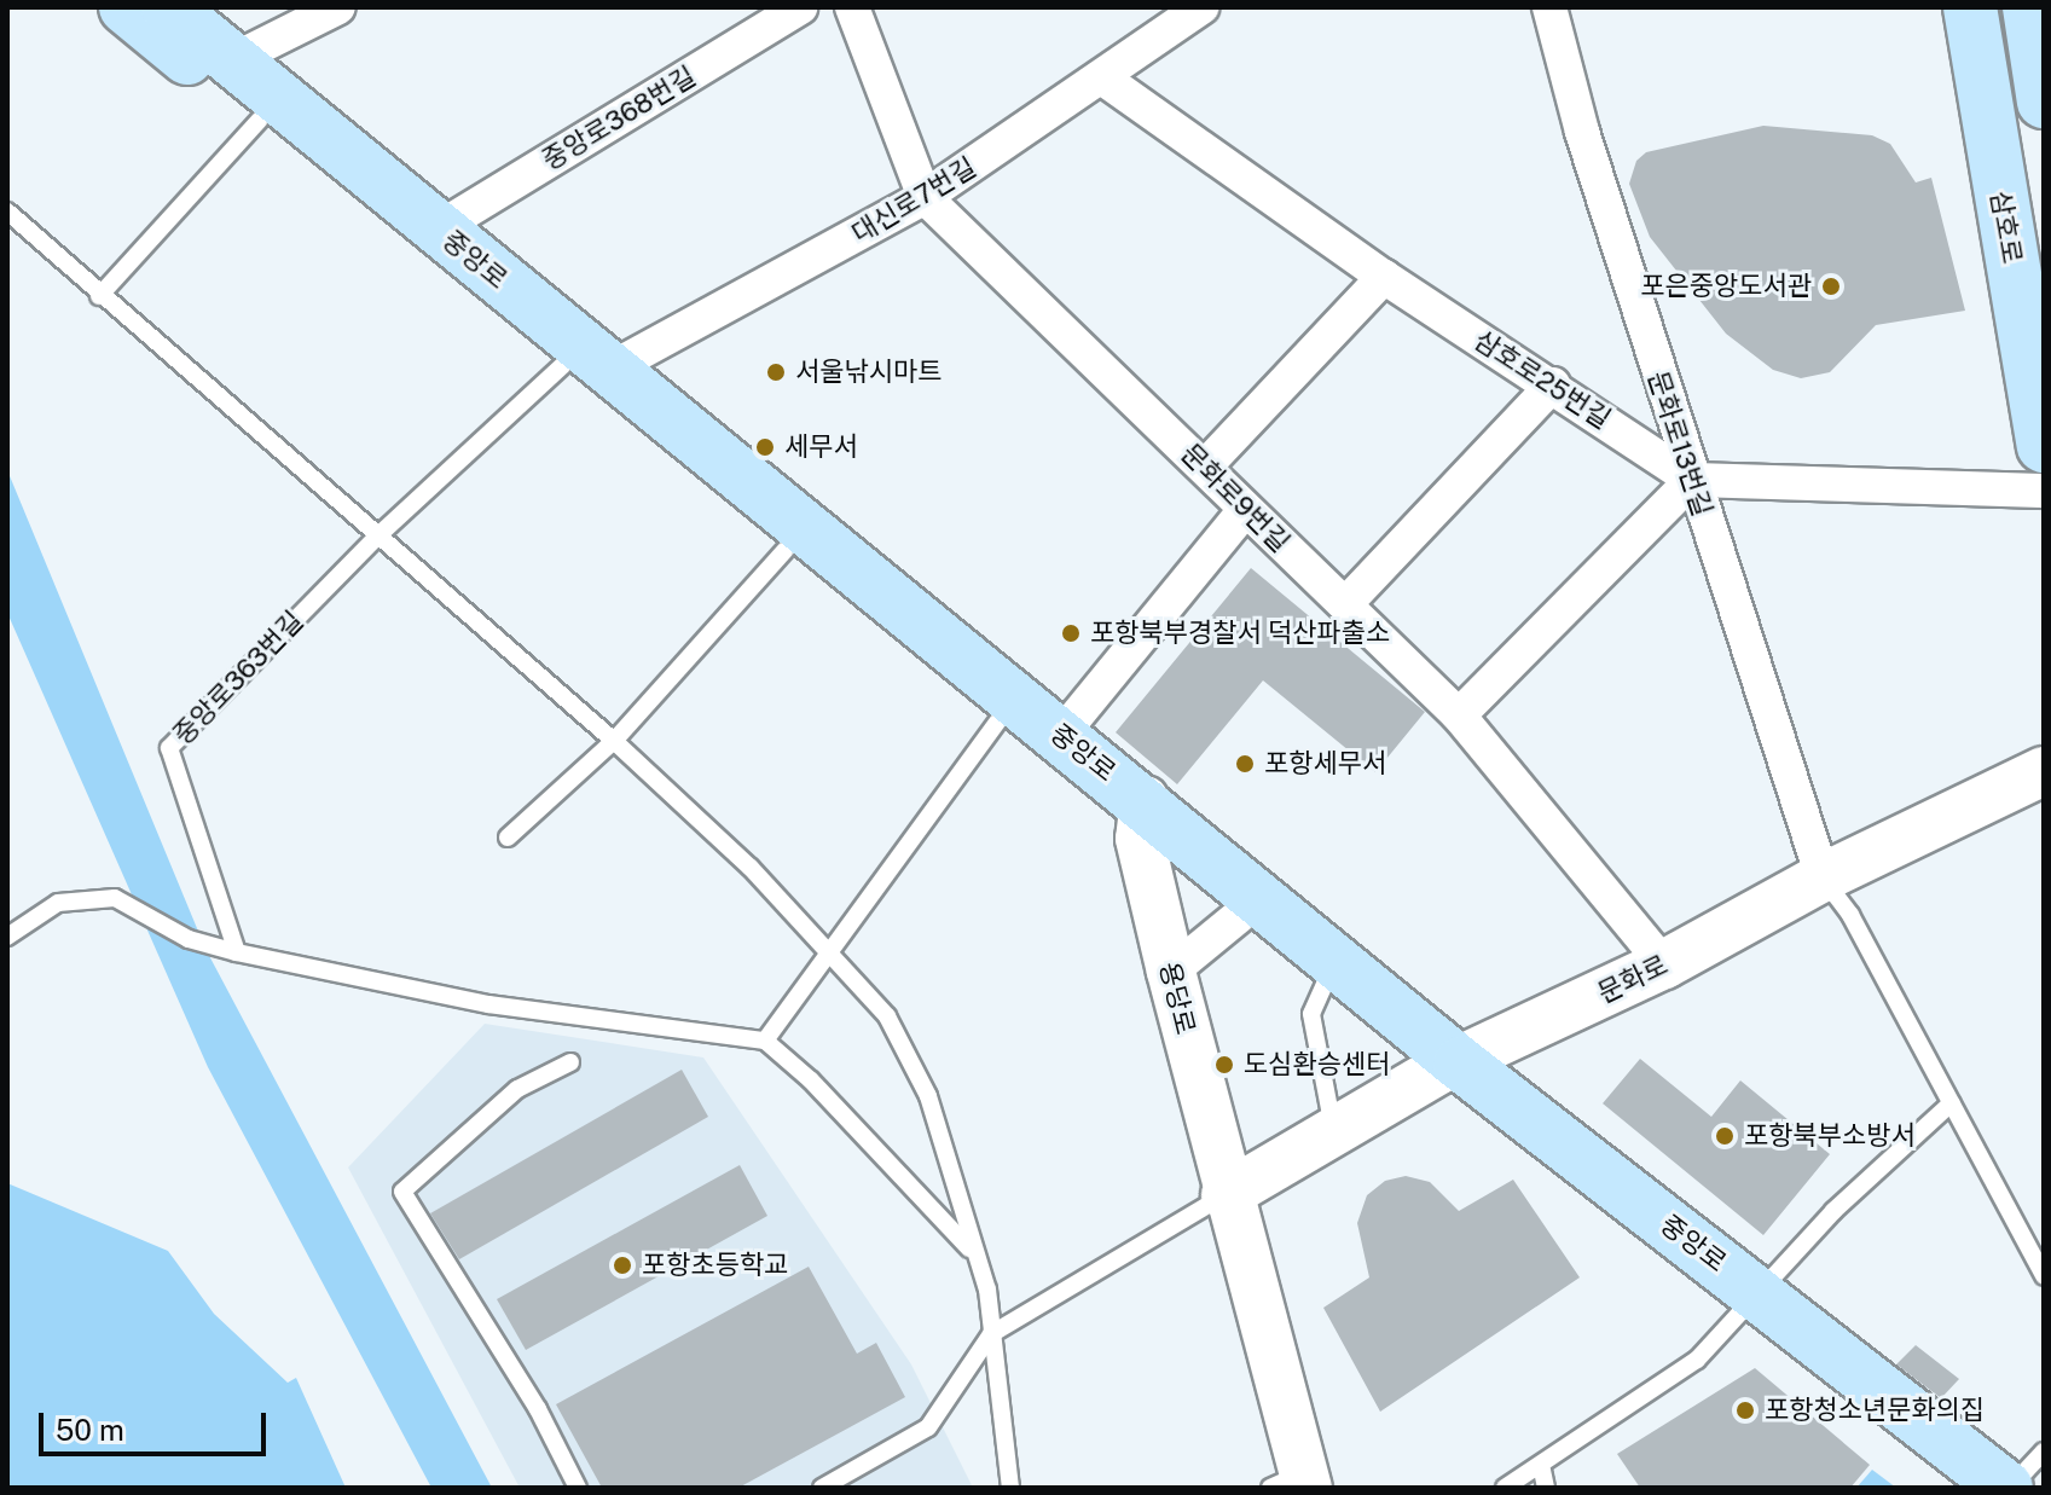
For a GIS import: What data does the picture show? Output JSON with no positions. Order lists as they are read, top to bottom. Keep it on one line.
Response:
{"streets":{"main road":["삼호로","중앙로"],"street":["중앙로368번길","대신로7번길","삼호로25번길","문화로13번길","문화로9번길","문화로","용당로"],"lane":["중앙로363번길"]},"crossings":[["중앙로368번길","중앙로"],["대신로7번길","중앙로"],["대신로7번길","삼호로25번길"],["대신로7번길","문화로9번길"],["대신로7번길","중앙로363번길"],["중앙로","중앙로363번길"],["중앙로","문화로"],["중앙로","용당로"],["삼호로25번길","문화로13번길"],["문화로13번길","문화로"],["문화로9번길","문화로"],["문화로","용당로"]],"places":["포은중앙도서관","서울낚시마트","세무서","포항북부경찰서 덕산파출소","포항세무서","도심환승센터","포항북부소방서","포항초등학교","포항청소년문화의집"],"scale_bar":"50 m"}
